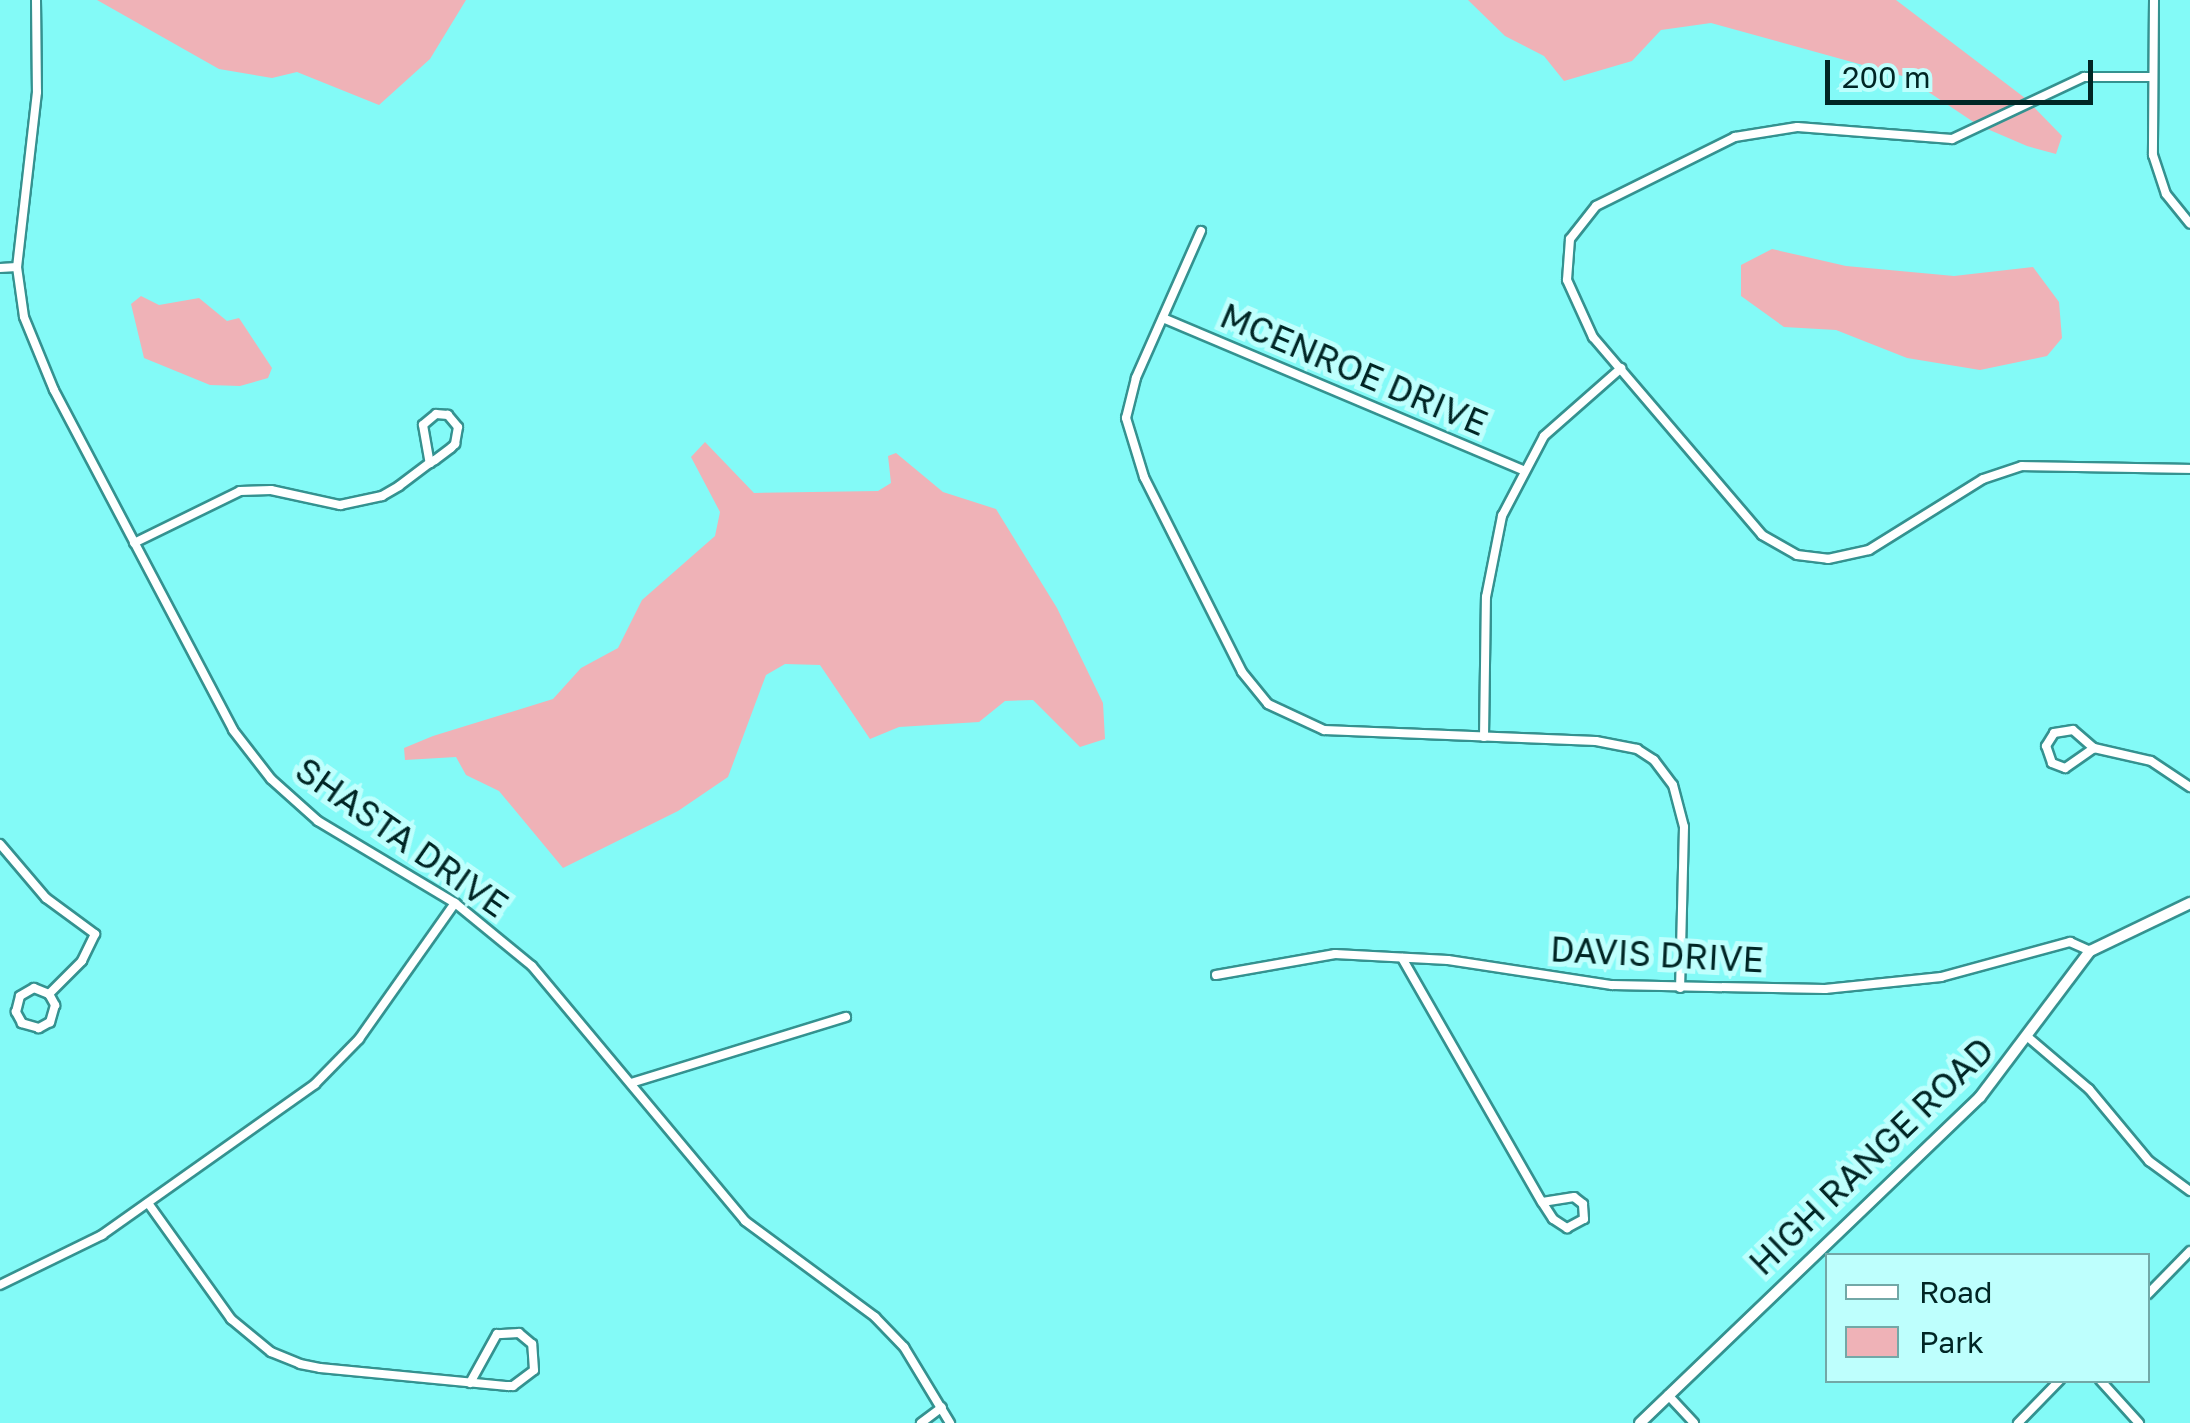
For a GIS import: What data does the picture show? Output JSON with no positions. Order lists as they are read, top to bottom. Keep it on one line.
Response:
{"streets":{"street":["MCENROE DRIVE","SHASTA DRIVE","DAVIS DRIVE","HIGH RANGE ROAD"]},"crossings":[["DAVIS DRIVE","HIGH RANGE ROAD"]],"legend":["Road","Park"],"scale_bar":"200 m"}
